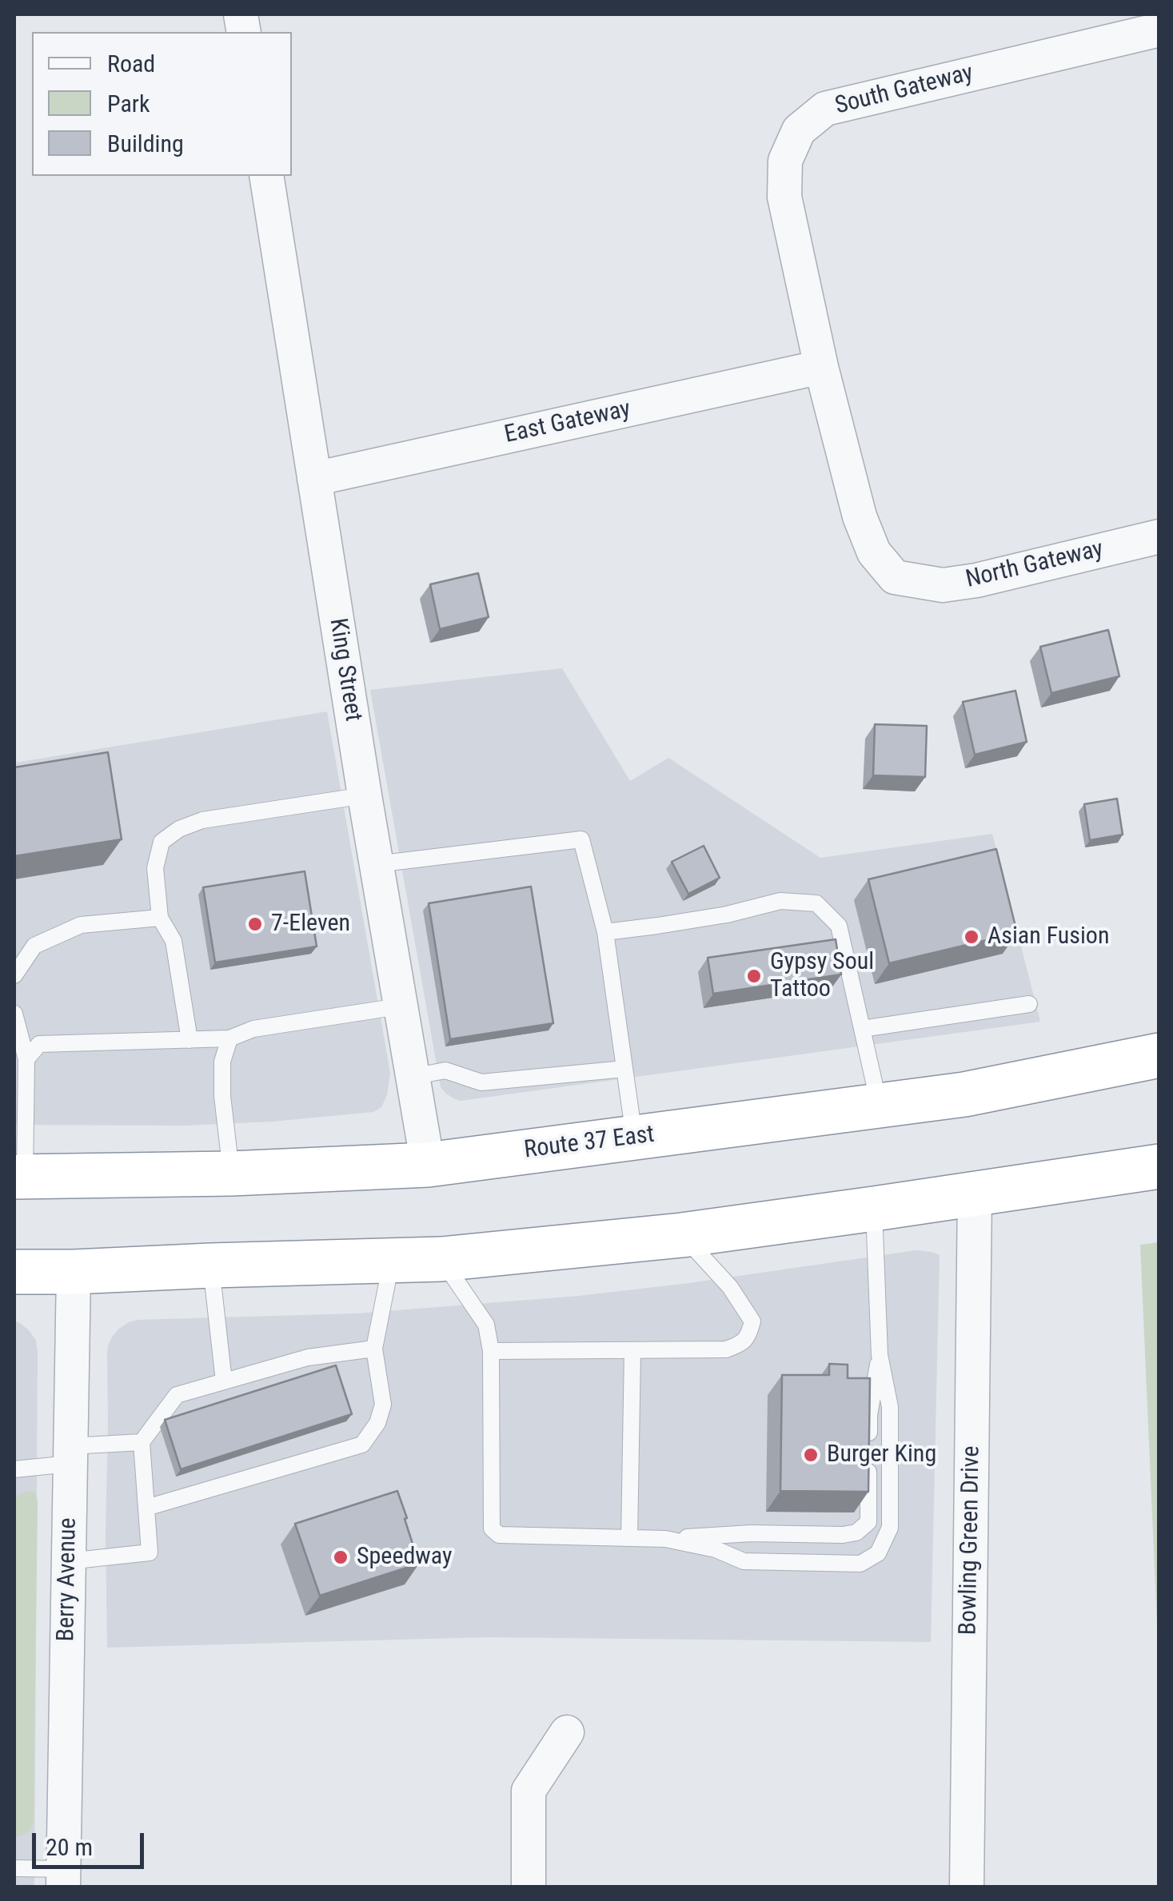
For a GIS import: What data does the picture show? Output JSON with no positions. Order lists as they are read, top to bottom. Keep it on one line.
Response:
{"streets":{"highway":["Route 37 East"],"street":["South Gateway","East Gateway","North Gateway","King Street","Bowling Green Drive","Berry Avenue"]},"crossings":[["South Gateway","East Gateway"],["South Gateway","North Gateway"],["East Gateway","North Gateway"],["East Gateway","King Street"],["King Street","Route 37 East"]],"places":["7-Eleven","Asian Fusion","Gypsy Soul Tattoo","Burger King","Speedway"],"legend":["Road","Park","Building"],"scale_bar":"20 m"}
